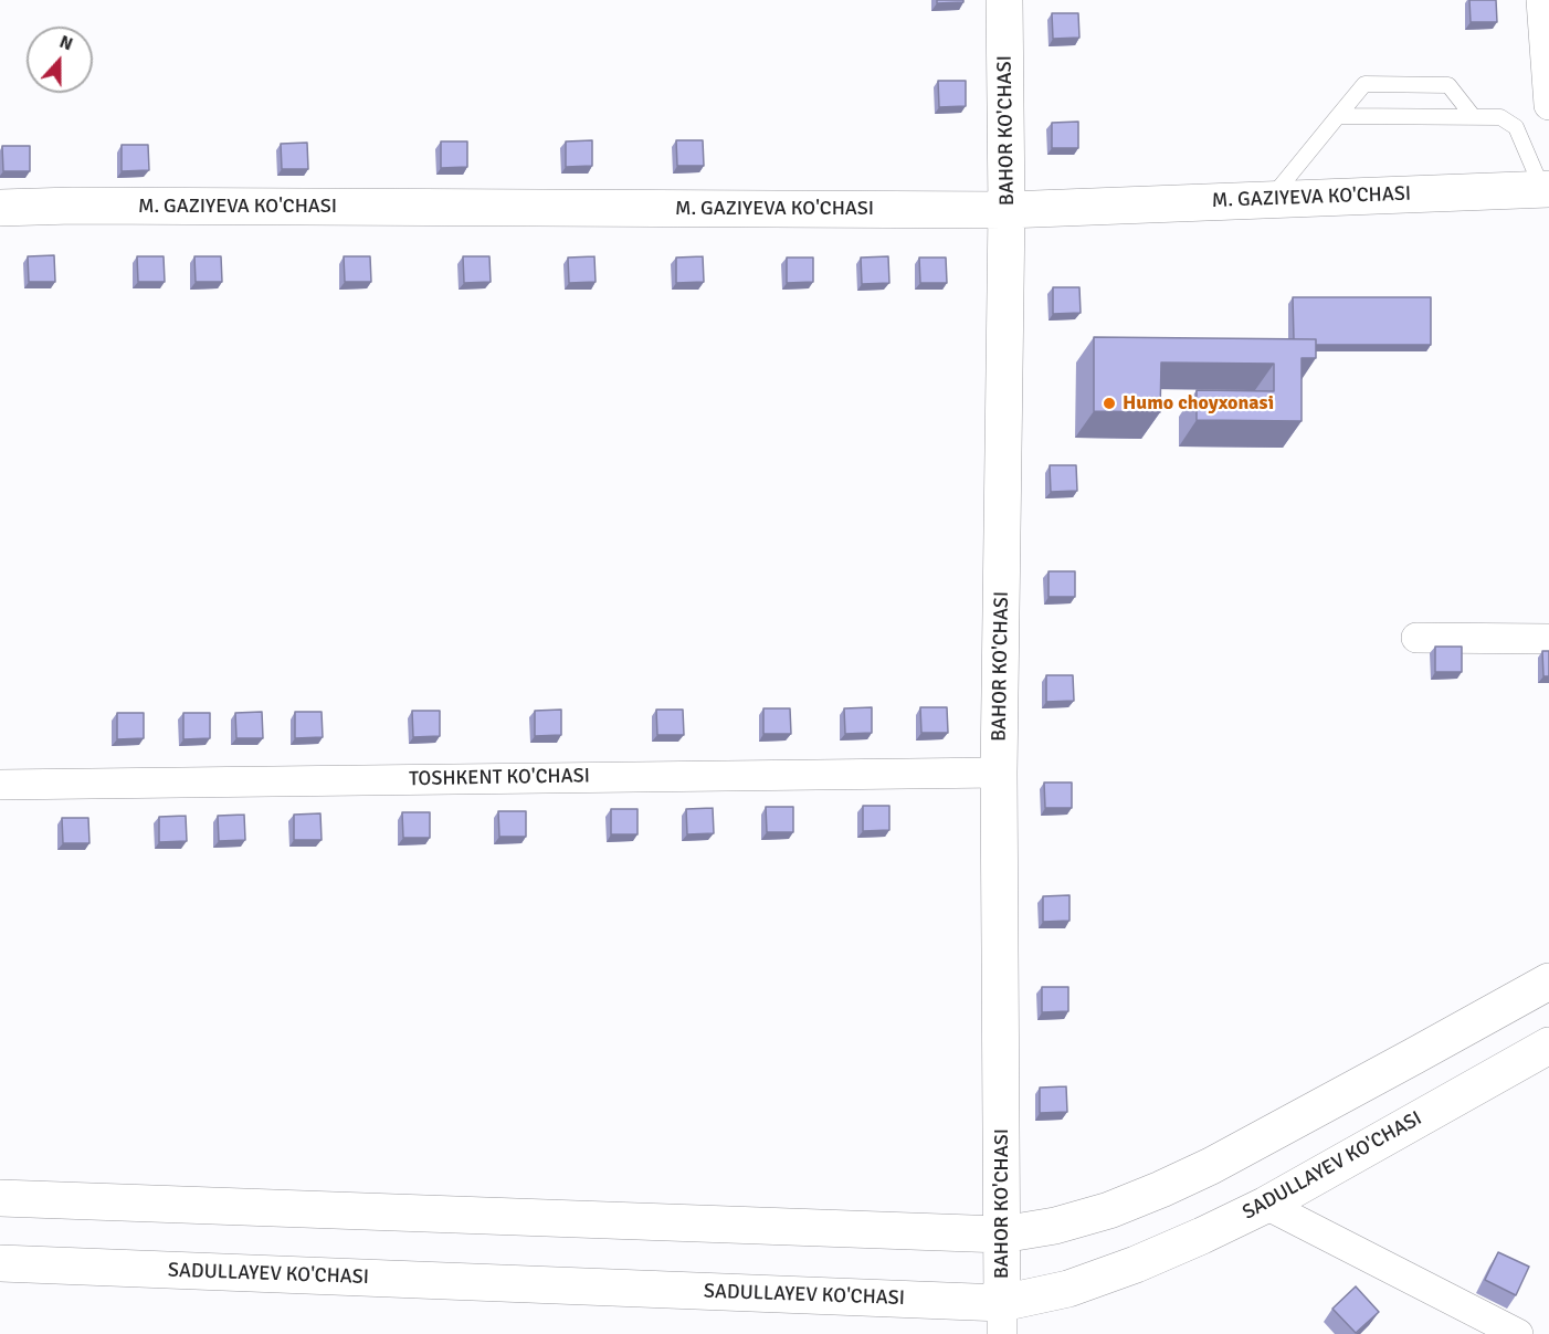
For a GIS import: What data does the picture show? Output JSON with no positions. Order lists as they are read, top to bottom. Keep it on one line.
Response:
{"streets":{"main road":["BAHOR KO'CHASI","M. GAZIYEVA KO'CHASI","SADULLAYEV KO'CHASI"],"street":["TOSHKENT KO'CHASI"]},"crossings":[["BAHOR KO'CHASI","M. GAZIYEVA KO'CHASI"],["BAHOR KO'CHASI","TOSHKENT KO'CHASI"],["BAHOR KO'CHASI","SADULLAYEV KO'CHASI"]],"places":["Humo choyxonasi"],"north":"top"}
